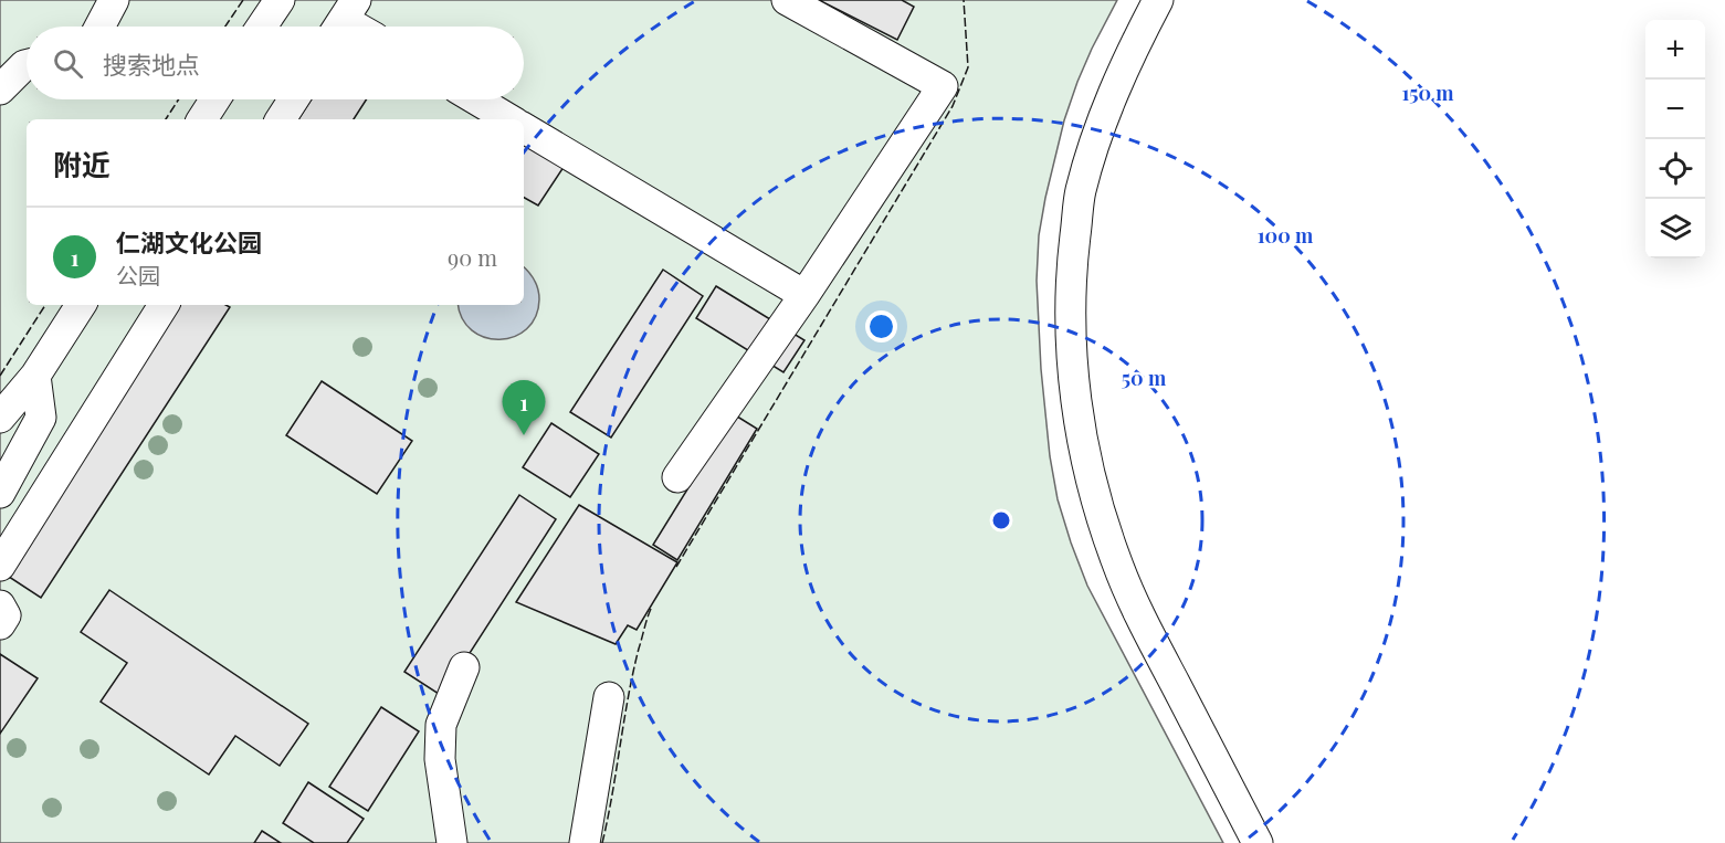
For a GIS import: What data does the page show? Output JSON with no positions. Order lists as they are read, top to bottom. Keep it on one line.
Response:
{"page":{"map_buttons":["+","−"],"search":"搜索地点","heading":"附近","list":[{"mark":"1","name":"仁湖文化公园","note":"公园","value":"90 m"}],"pins":"1"},"rings":["150 m","100 m","50 m"]}
